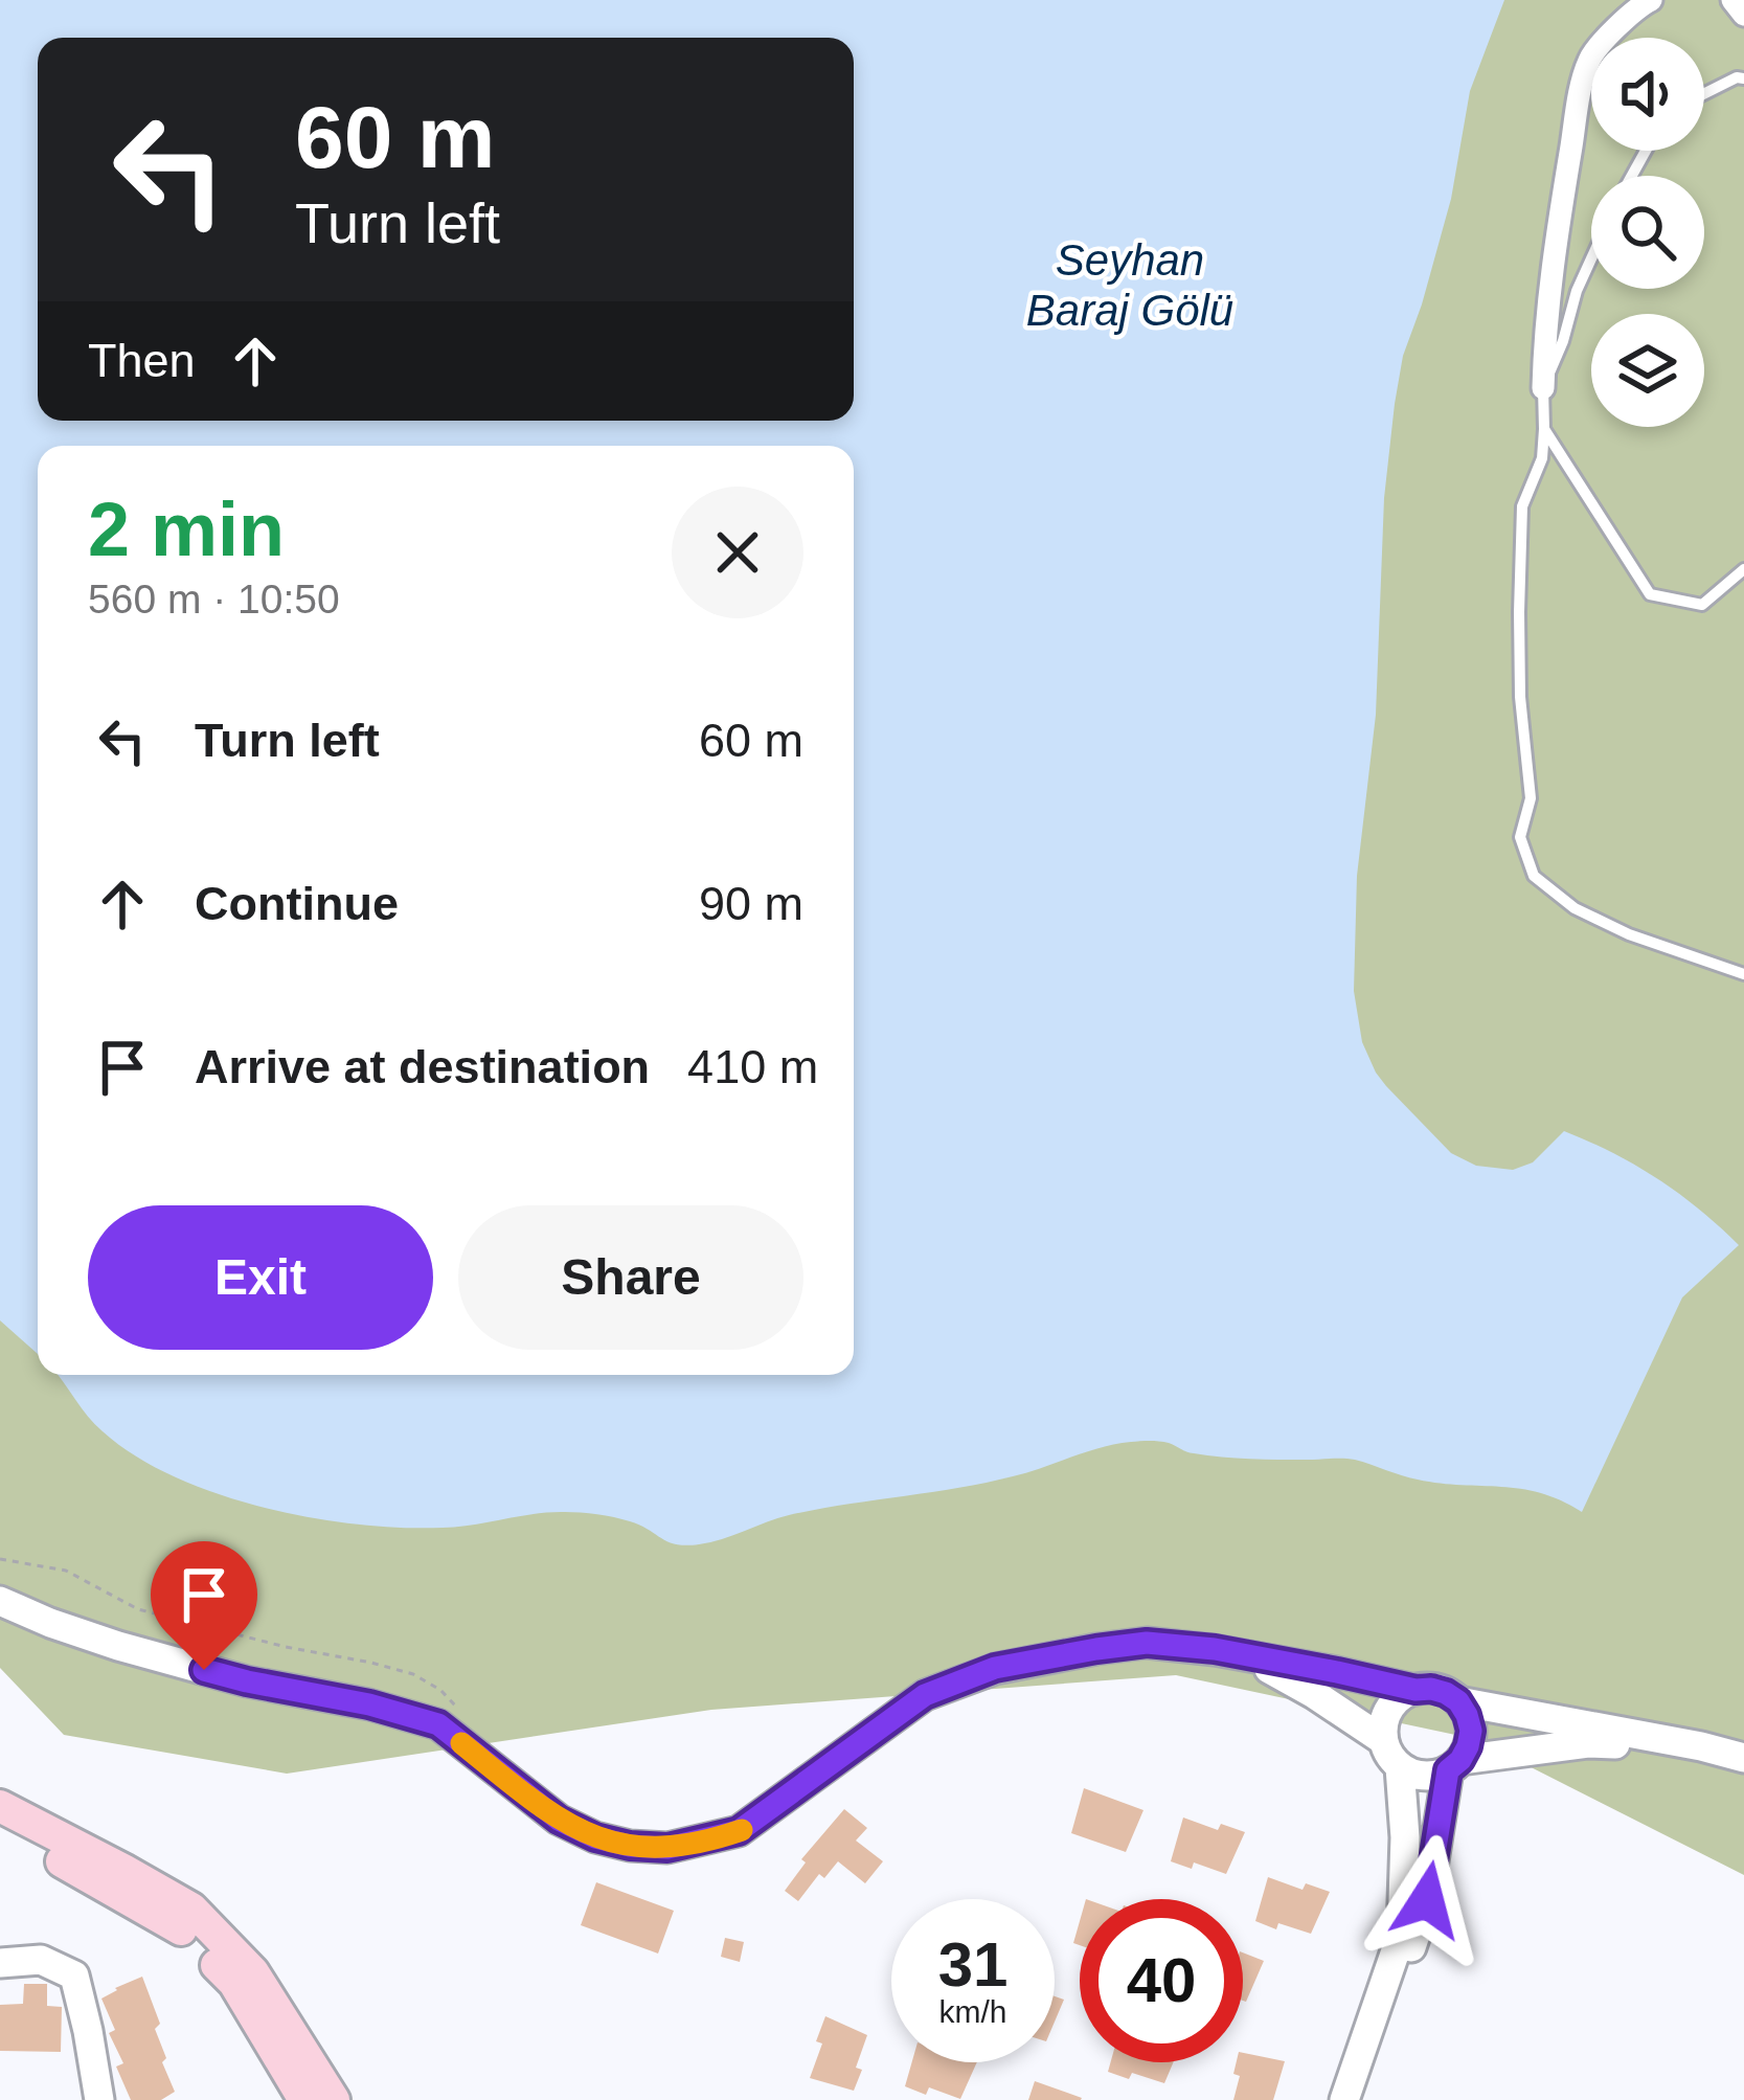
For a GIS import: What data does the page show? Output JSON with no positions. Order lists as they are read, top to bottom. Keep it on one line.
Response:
{"water":["Seyhan Baraj Gölü"],"page":{"turn":["60 m","Turn left"],"then":"Then","heading":["2 min","560 m · 10:50"],"list":[{"name":"Turn left","value":"60 m"},{"name":"Continue","value":"90 m"},{"name":"Arrive at destination","value":"410 m"}],"buttons":["Exit","Share"],"speed":"31 km/h","limit":"40"}}
